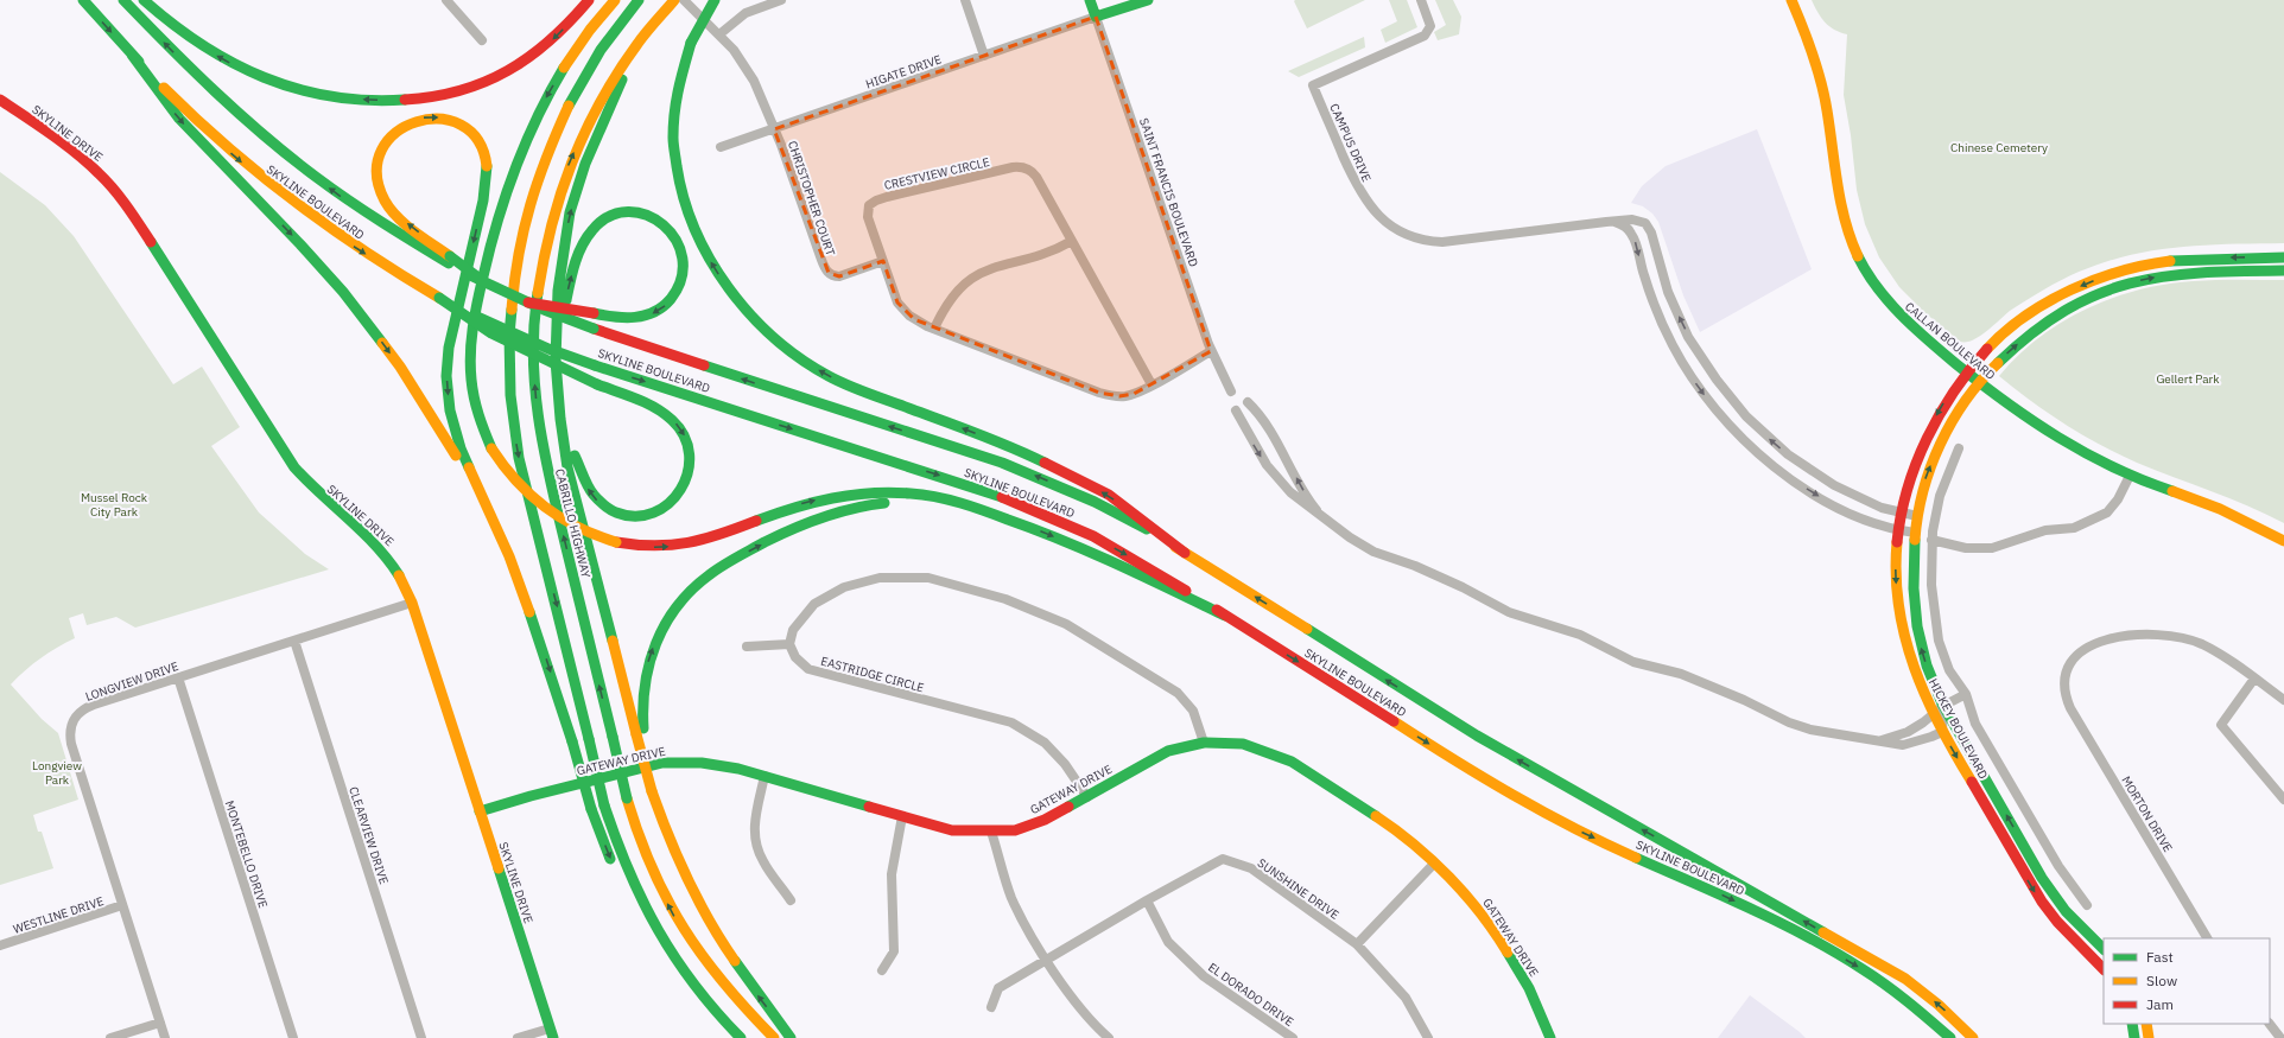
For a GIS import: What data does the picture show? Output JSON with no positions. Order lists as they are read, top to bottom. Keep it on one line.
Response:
{"streets":{"main road":["SKYLINE DRIVE","SAINT FRANCIS BOULEVARD","SKYLINE BOULEVARD","CALLAN BOULEVARD","CABRILLO HIGHWAY","HICKEY BOULEVARD","GATEWAY DRIVE"],"street":["HIGATE DRIVE","CAMPUS DRIVE","CRESTVIEW CIRCLE","CHRISTOPHER COURT","EASTRIDGE CIRCLE","LONGVIEW DRIVE","MORTON DRIVE","CLEARVIEW DRIVE","MONTEBELLO DRIVE","SUNSHINE DRIVE","WESTLINE DRIVE","EL DORADO DRIVE"]},"crossings":[["HIGATE DRIVE","SAINT FRANCIS BOULEVARD"],["HIGATE DRIVE","CHRISTOPHER COURT"],["SKYLINE DRIVE","LONGVIEW DRIVE"],["SKYLINE DRIVE","GATEWAY DRIVE"],["CAMPUS DRIVE","HICKEY BOULEVARD"],["CRESTVIEW CIRCLE","SAINT FRANCIS BOULEVARD"],["CRESTVIEW CIRCLE","CHRISTOPHER COURT"],["CALLAN BOULEVARD","HICKEY BOULEVARD"],["EASTRIDGE CIRCLE","GATEWAY DRIVE"],["LONGVIEW DRIVE","CLEARVIEW DRIVE"],["LONGVIEW DRIVE","MONTEBELLO DRIVE"],["LONGVIEW DRIVE","WESTLINE DRIVE"],["SUNSHINE DRIVE","EL DORADO DRIVE"]],"parks":["Chinese Cemetery","Gellert Park","Mussel Rock City Park","Longview Park"],"legend":["Fast","Slow","Jam"]}
